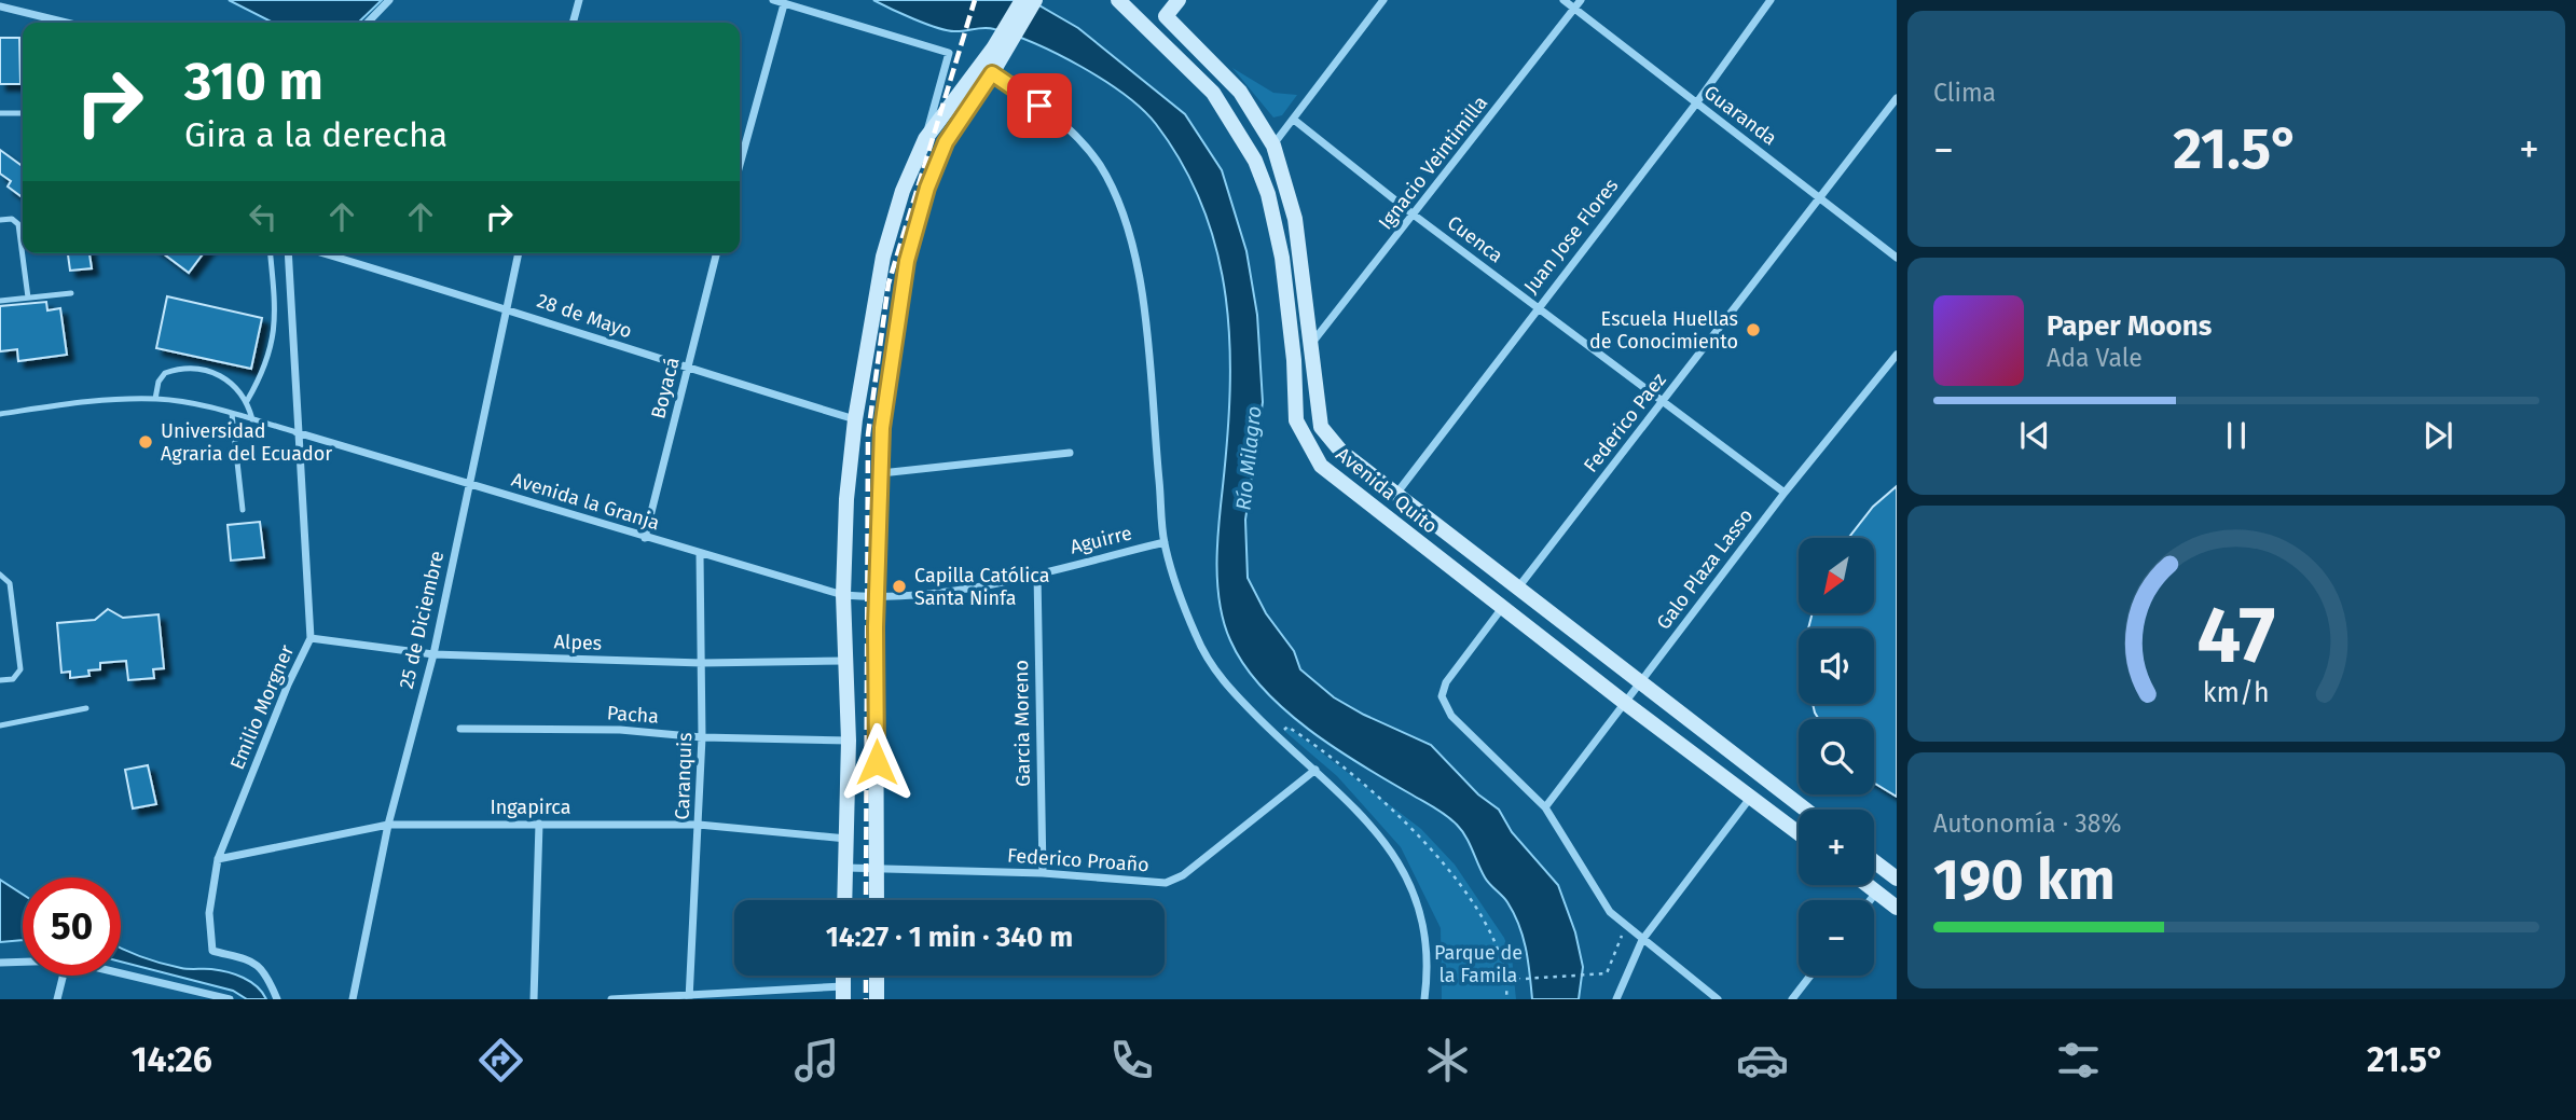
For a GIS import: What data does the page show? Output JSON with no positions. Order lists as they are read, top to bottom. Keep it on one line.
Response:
{"streets":{"main road":["Avenida Quito"],"street":["Guaranda","Ignacio Veintimilla","Juan Jose Flores","Cuenca","28 de Mayo","Boyacá","Federico Paez","Avenida la Granja","Aguirre","Galo Plaza Lasso","25 de Diciembre","Alpes","Emilio Morgner","Pacha","Garcia Moreno","Caranquis","Ingapirca","Federico Proaño"]},"crossings":[["Guaranda","Ignacio Veintimilla"],["Guaranda","Juan Jose Flores"],["Guaranda","Federico Paez"],["Ignacio Veintimilla","Cuenca"],["Ignacio Veintimilla","Avenida Quito"],["Juan Jose Flores","Cuenca"],["Juan Jose Flores","Avenida Quito"],["Cuenca","Federico Paez"],["Cuenca","Galo Plaza Lasso"],["28 de Mayo","Boyacá"],["28 de Mayo","25 de Diciembre"],["Boyacá","Avenida la Granja"],["Federico Paez","Avenida Quito"],["Avenida Quito","Galo Plaza Lasso"],["Avenida la Granja","Aguirre"],["Avenida la Granja","25 de Diciembre"],["Avenida la Granja","Emilio Morgner"],["Avenida la Granja","Caranquis"],["Aguirre","Garcia Moreno"],["25 de Diciembre","Alpes"],["25 de Diciembre","Ingapirca"],["Alpes","Emilio Morgner"],["Alpes","Caranquis"],["Emilio Morgner","Ingapirca"],["Pacha","Caranquis"],["Garcia Moreno","Federico Proaño"],["Caranquis","Ingapirca"]],"water":["Río Milagro"],"parks":["Parque de la Famila"],"places":["Escuela Huellas de Conocimiento","Universidad Agraria del Ecuador","Capilla Católica Santa Ninfa"],"north":"bottom left","page":{"tile":["Clima",["Autonomía · 38%","190 km"]],"turn":["310 m","Gira a la derecha"],"heat":["−","21.5°","+"],"song":["Paper Moons","Ada Vale"],"map_buttons":["+","−"],"limit":"50","trip":"14:27 · 1 min · 340 m","tabs":["14:26","21.5°"],"gauge":["47","km/h"]}}
